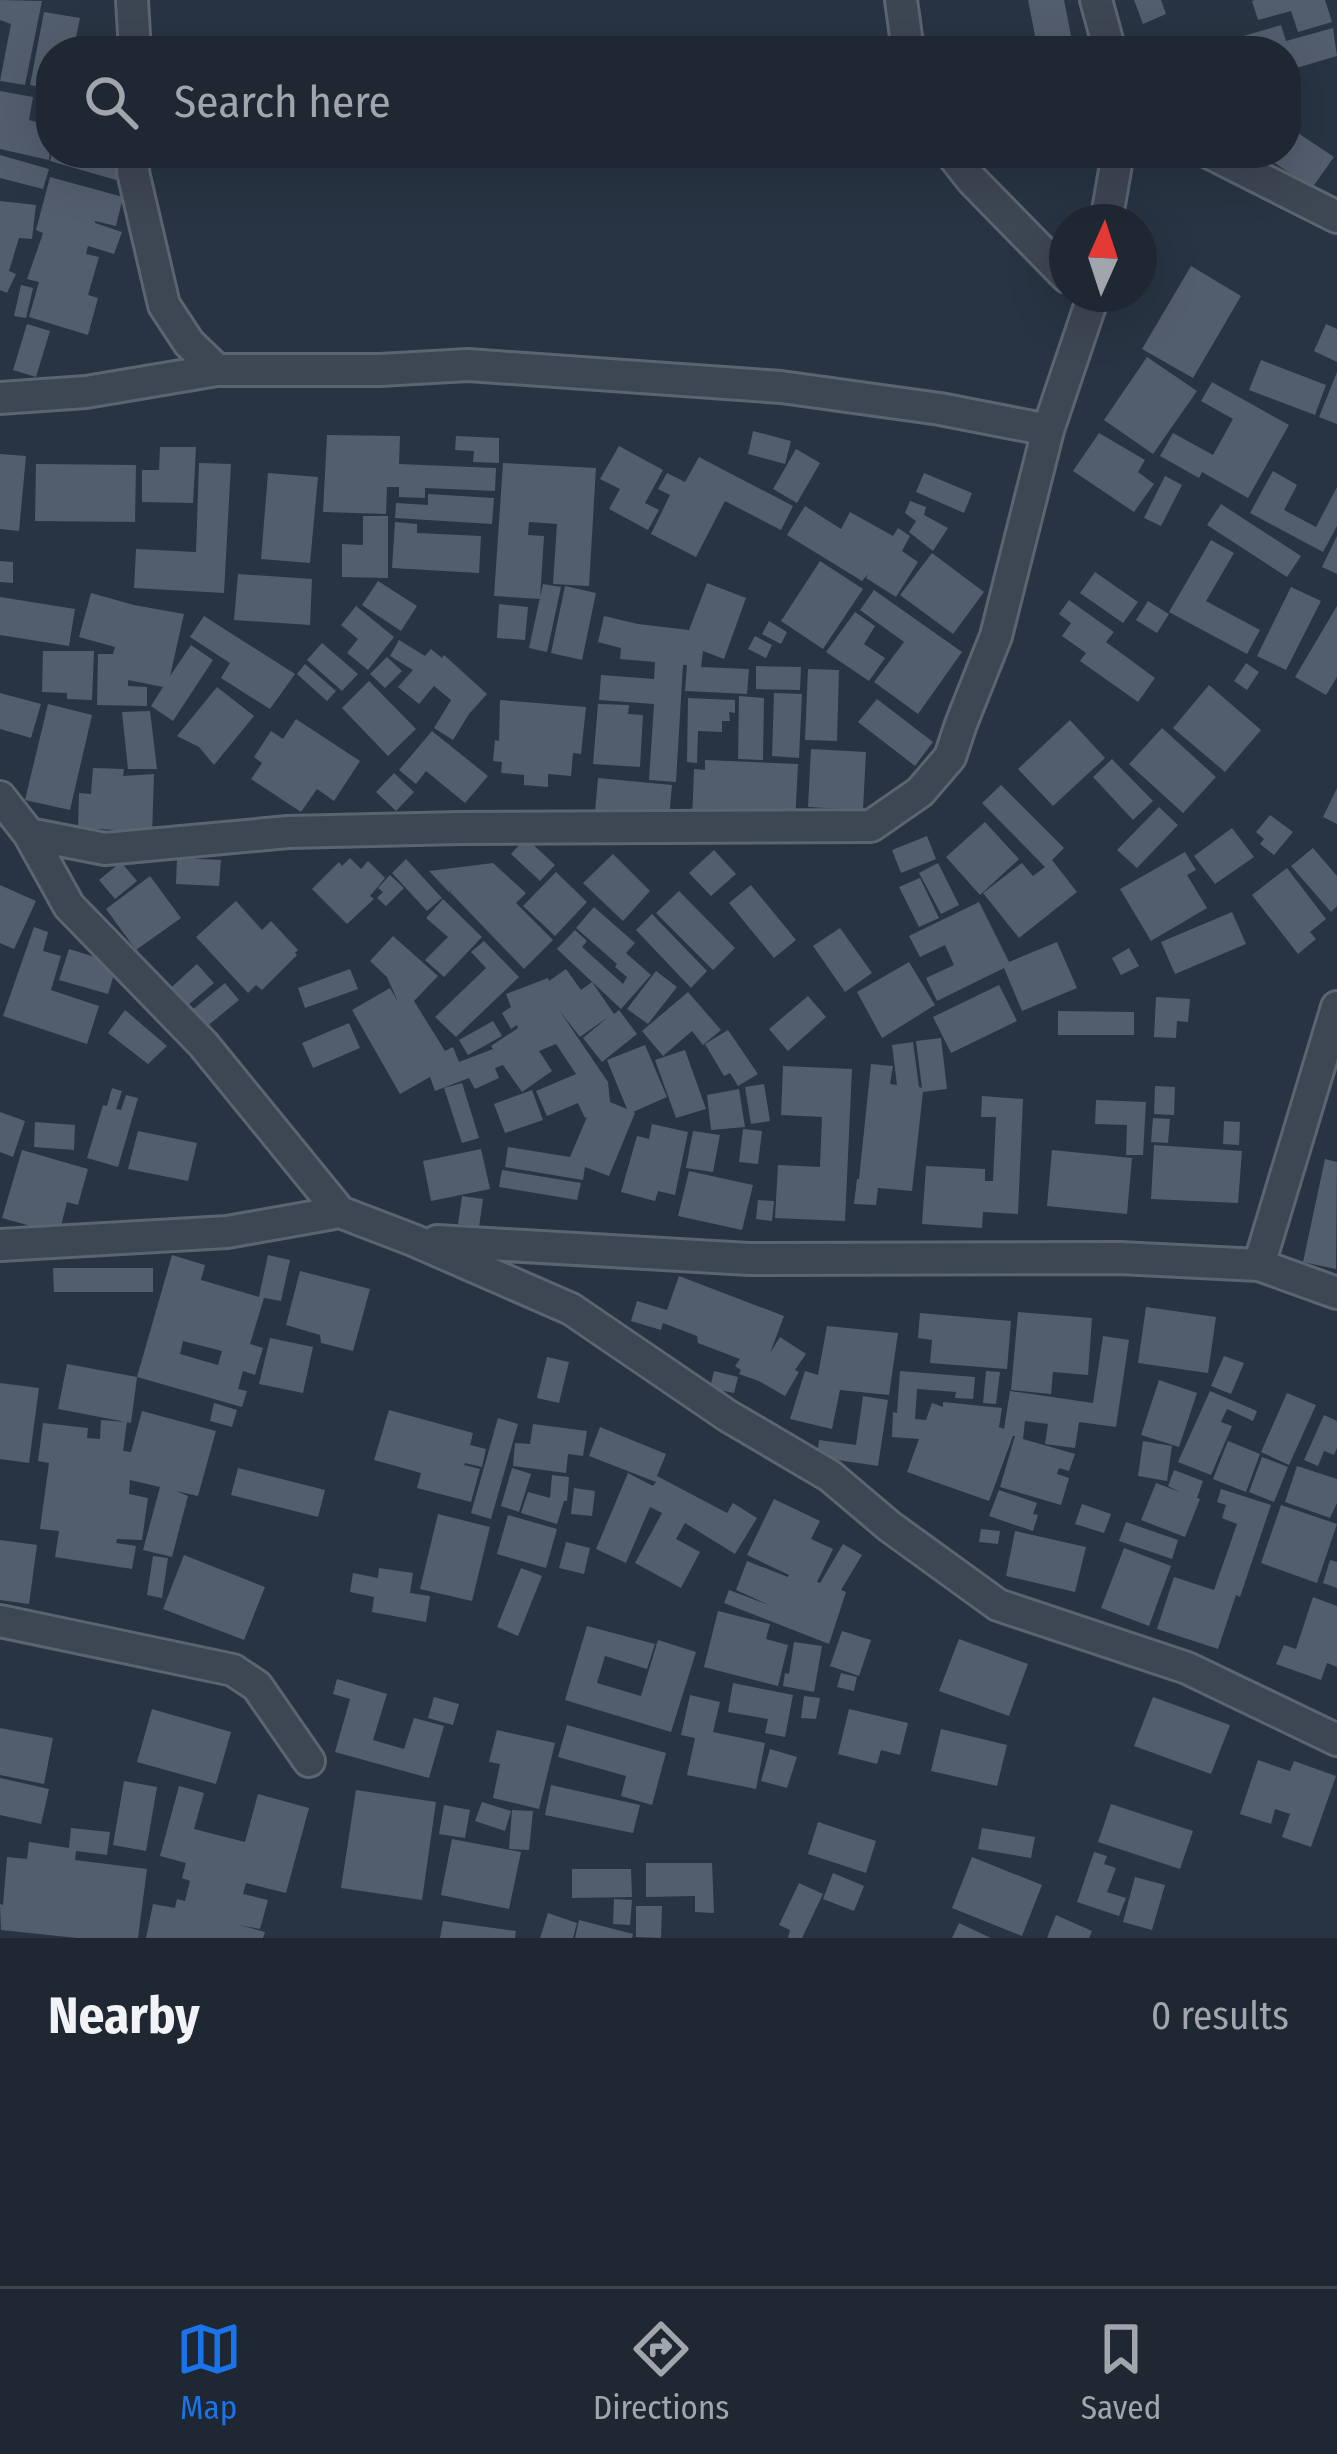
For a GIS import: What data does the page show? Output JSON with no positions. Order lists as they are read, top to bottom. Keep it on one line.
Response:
{"north":"top","page":{"search":"Search here","heading":["Nearby","0 results"],"nav":["Map","Directions","Saved"]}}
